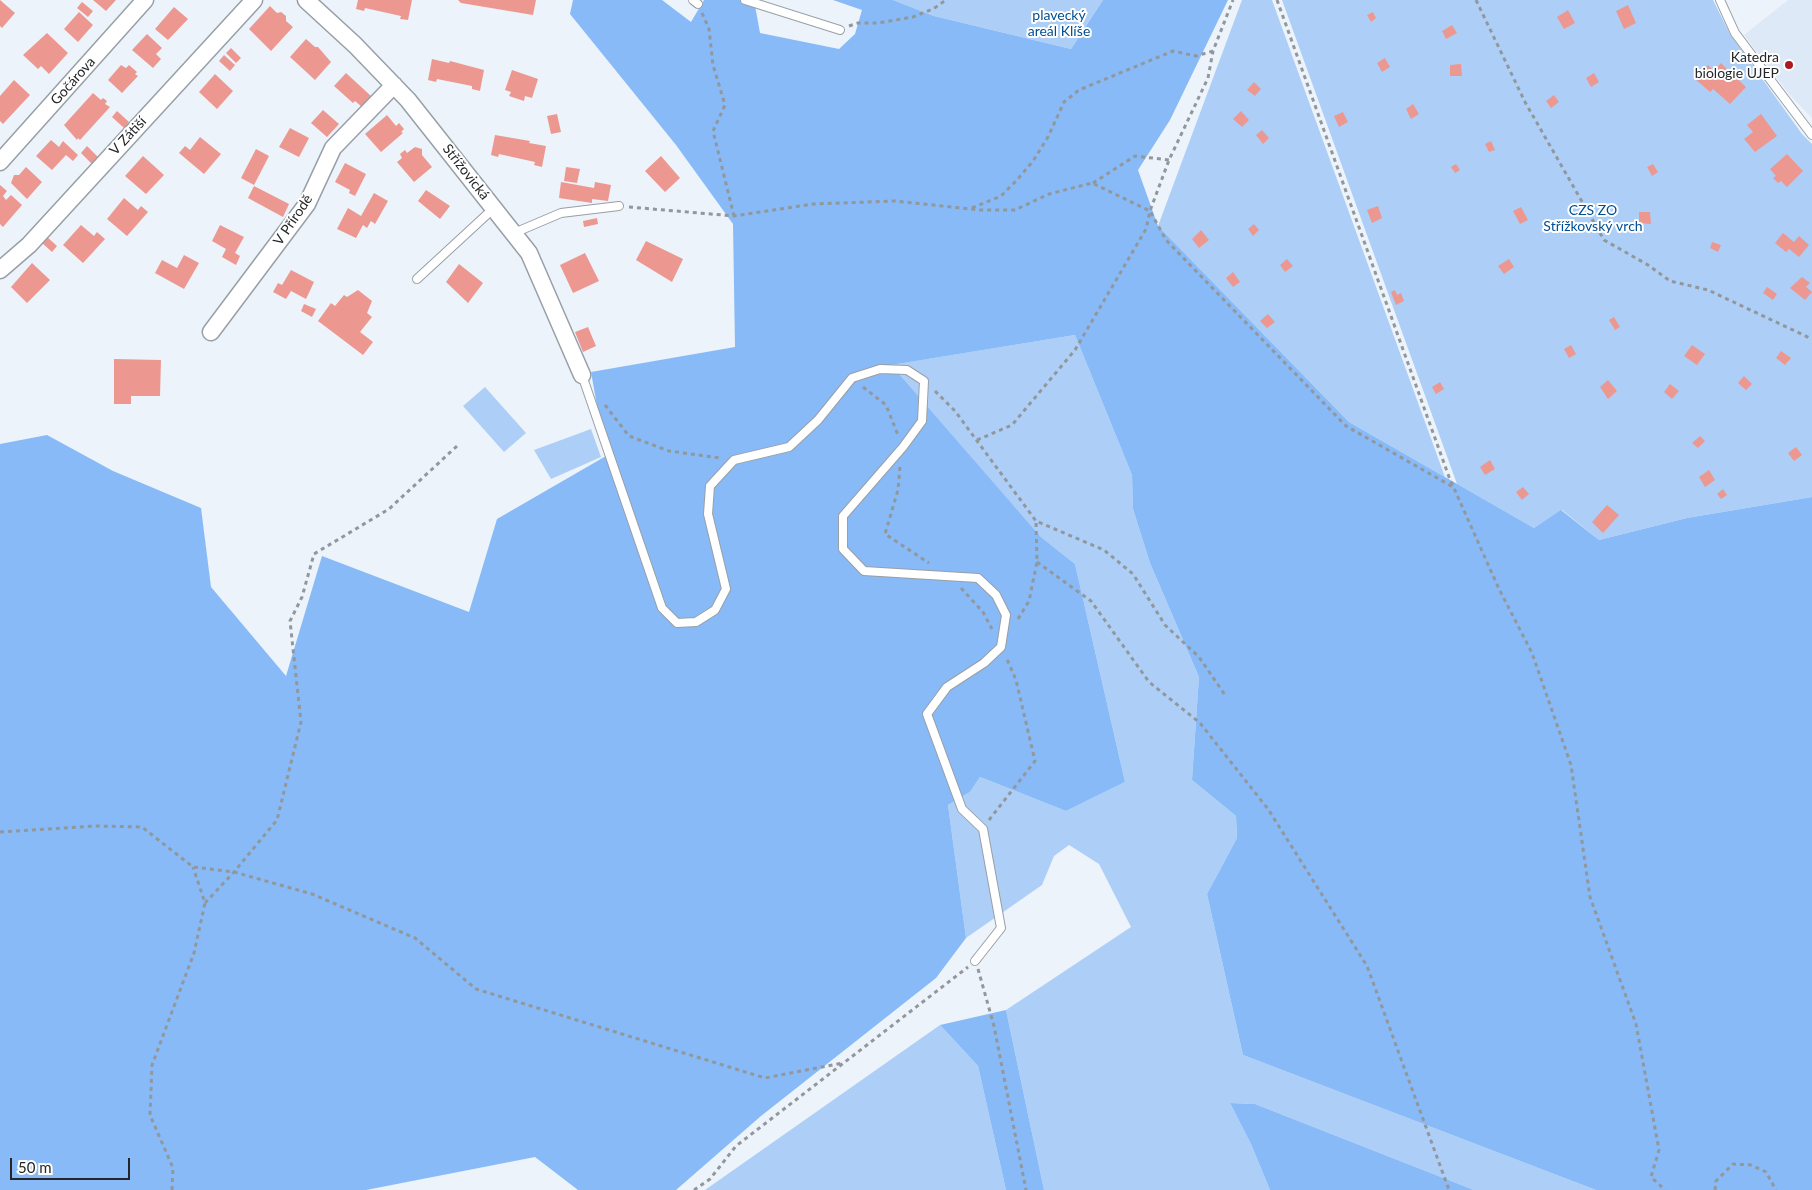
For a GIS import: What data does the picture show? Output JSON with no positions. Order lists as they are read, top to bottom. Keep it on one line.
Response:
{"streets":{"street":["Gočárova","V Zátiší","Střížovická","V Přírodě"]},"crossings":[["Střížovická","V Přírodě"]],"parks":["plavecký areál Klíše","CZS ZO Střížkovský vrch"],"places":["Katedra biologie UJEP"],"scale_bar":"50 m"}
